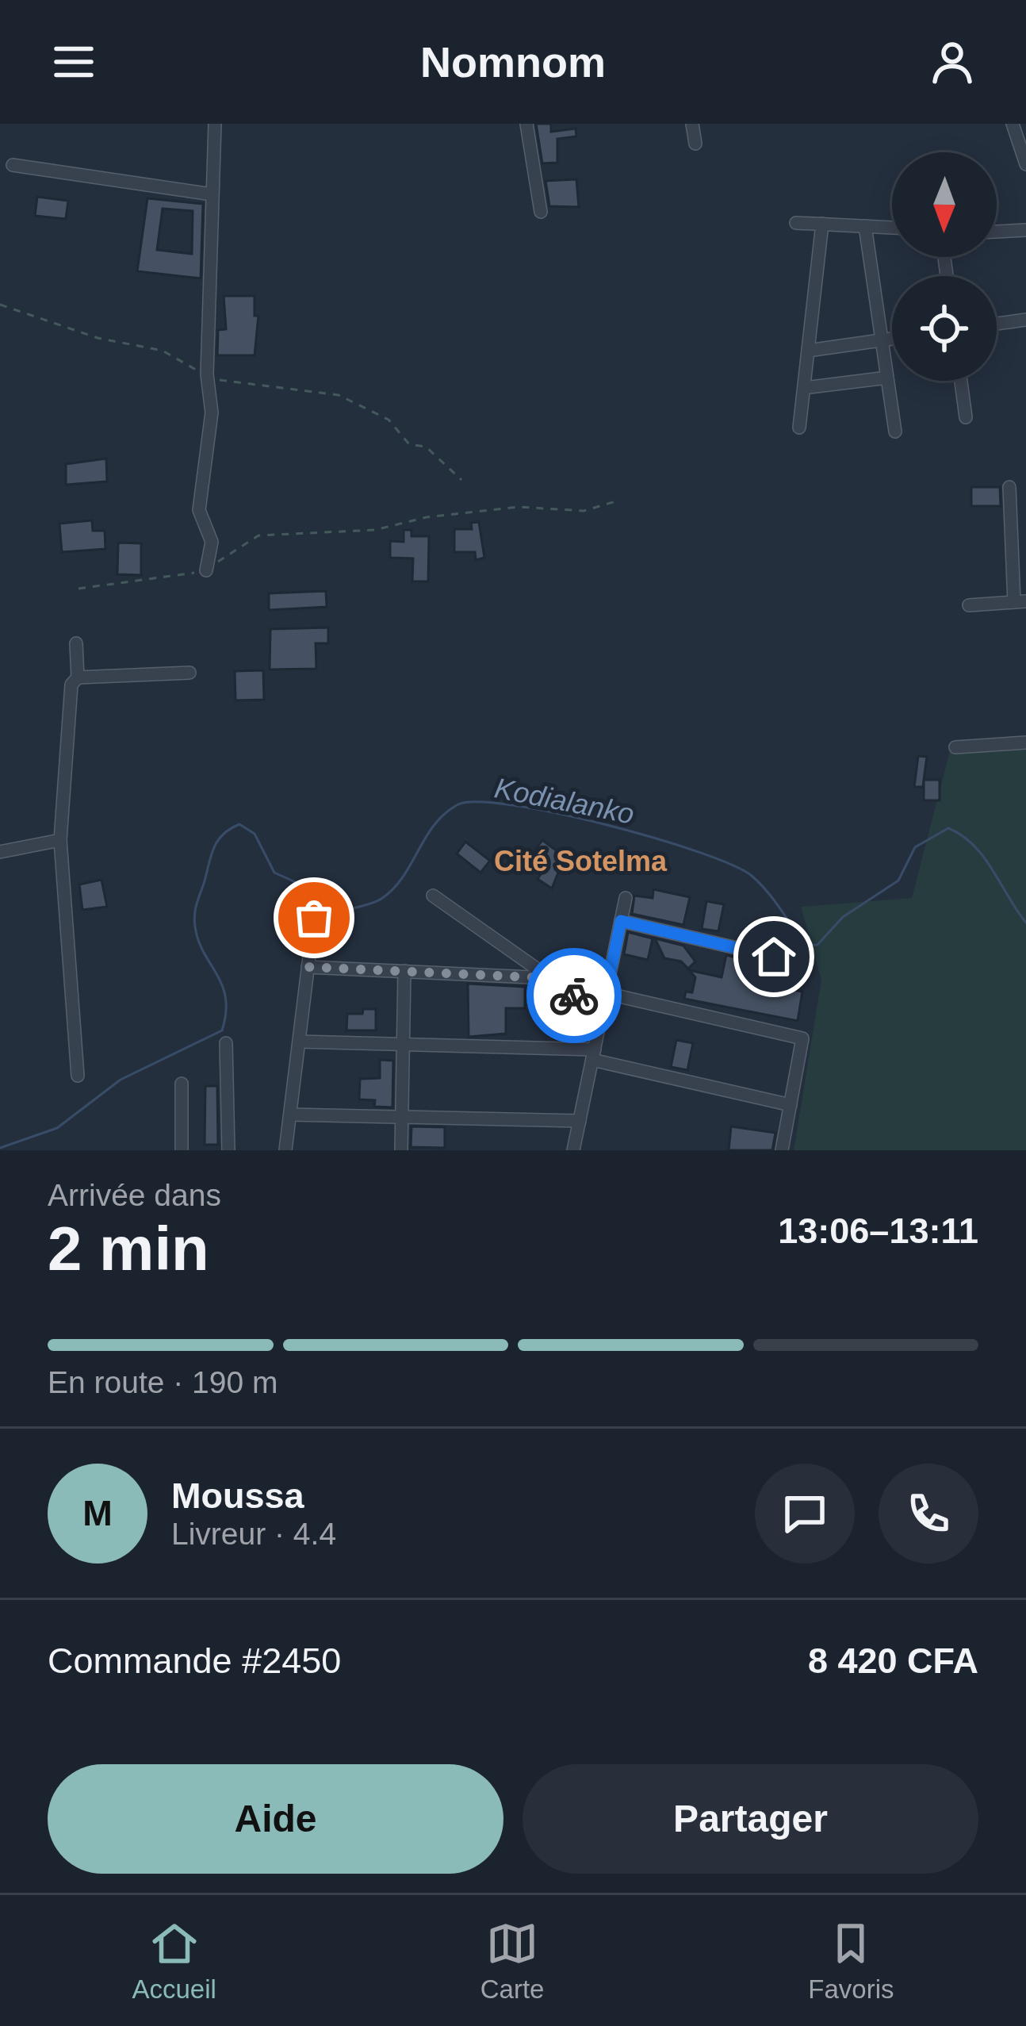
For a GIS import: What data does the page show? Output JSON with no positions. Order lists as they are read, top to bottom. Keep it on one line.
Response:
{"districts":["Cité Sotelma"],"water":["Kodialanko"],"north":"bottom","page":{"header":"Nomnom","heading":["2 min","Arrivée dans","13:06–13:11"],"panel":["Moussa","Livreur · 4.4","Commande #2450","8 420 CFA"],"bar":"En route · 190 m","round":"M","buttons":["Aide","Partager"],"tabs":["Accueil","Carte","Favoris"]}}
